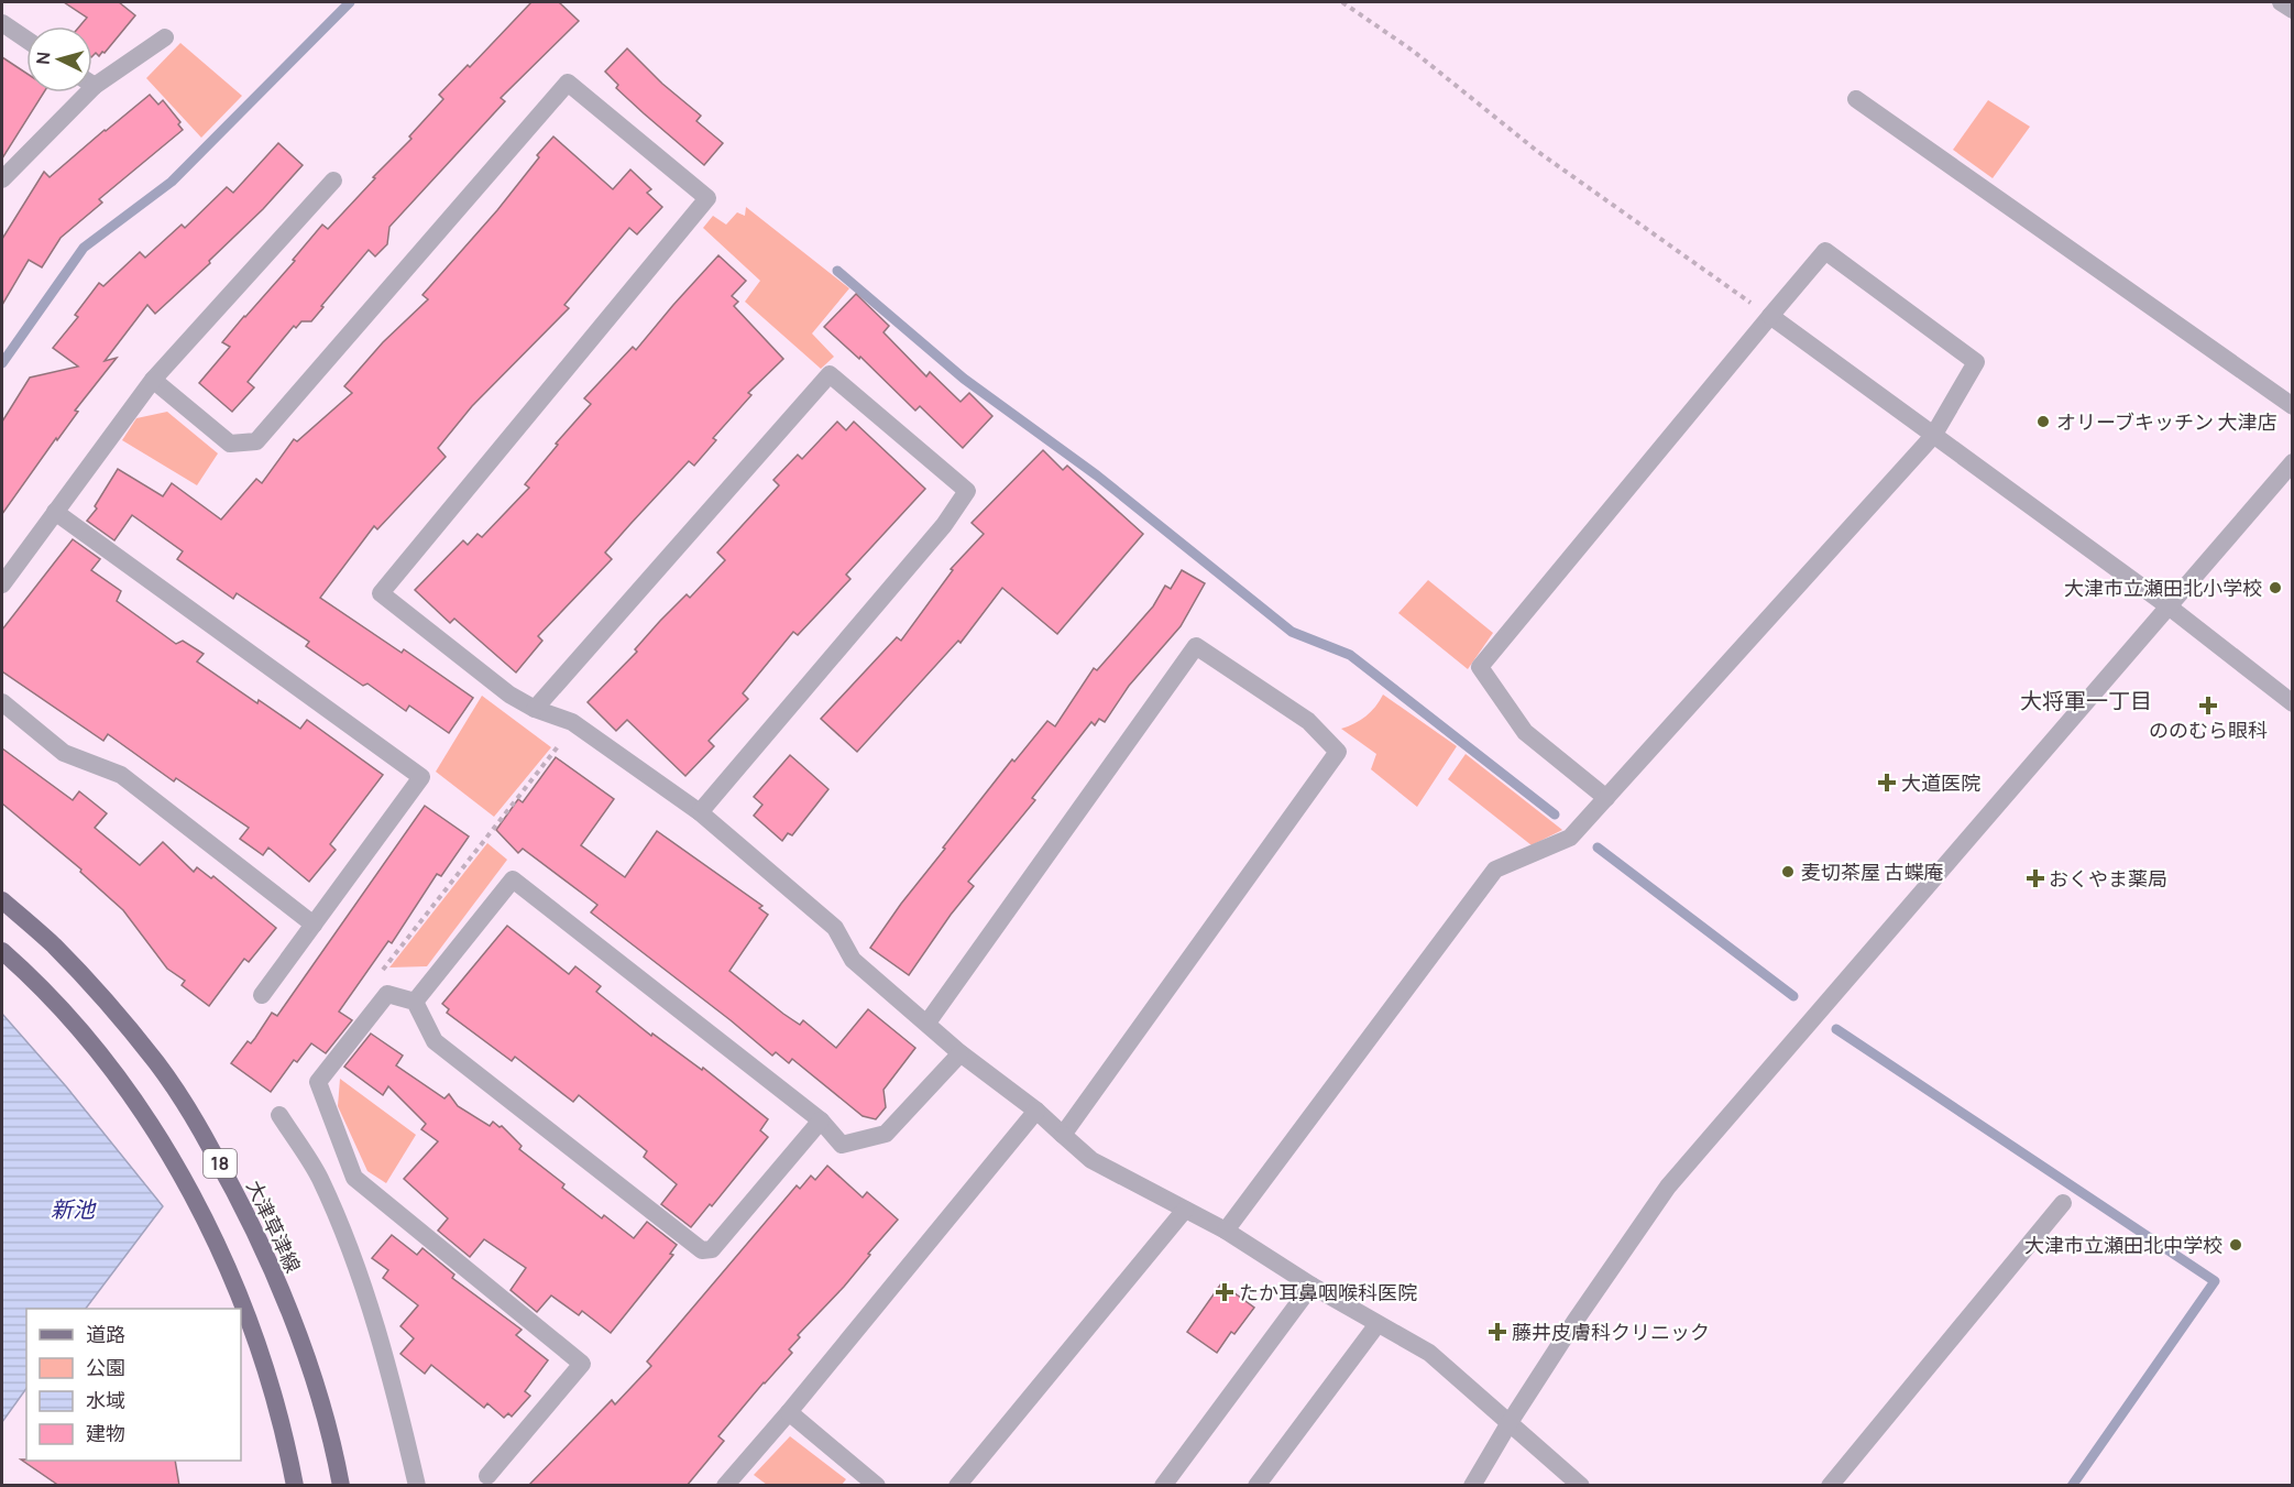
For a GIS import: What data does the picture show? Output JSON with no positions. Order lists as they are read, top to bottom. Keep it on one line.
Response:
{"streets":{"main road":["18","大津草津線"]},"districts":["大将軍一丁目"],"water":["新池"],"places":{"other":["オリーブキッチン 大津店","大津市立瀬田北小学校","麦切茶屋 古蝶庵","大津市立瀬田北中学校"],"health":["ののむら眼科","大道医院","おくやま薬局","たか耳鼻咽喉科医院","藤井皮膚科クリニック"]},"legend":["道路","公園","水域","建物"],"north":"left"}
